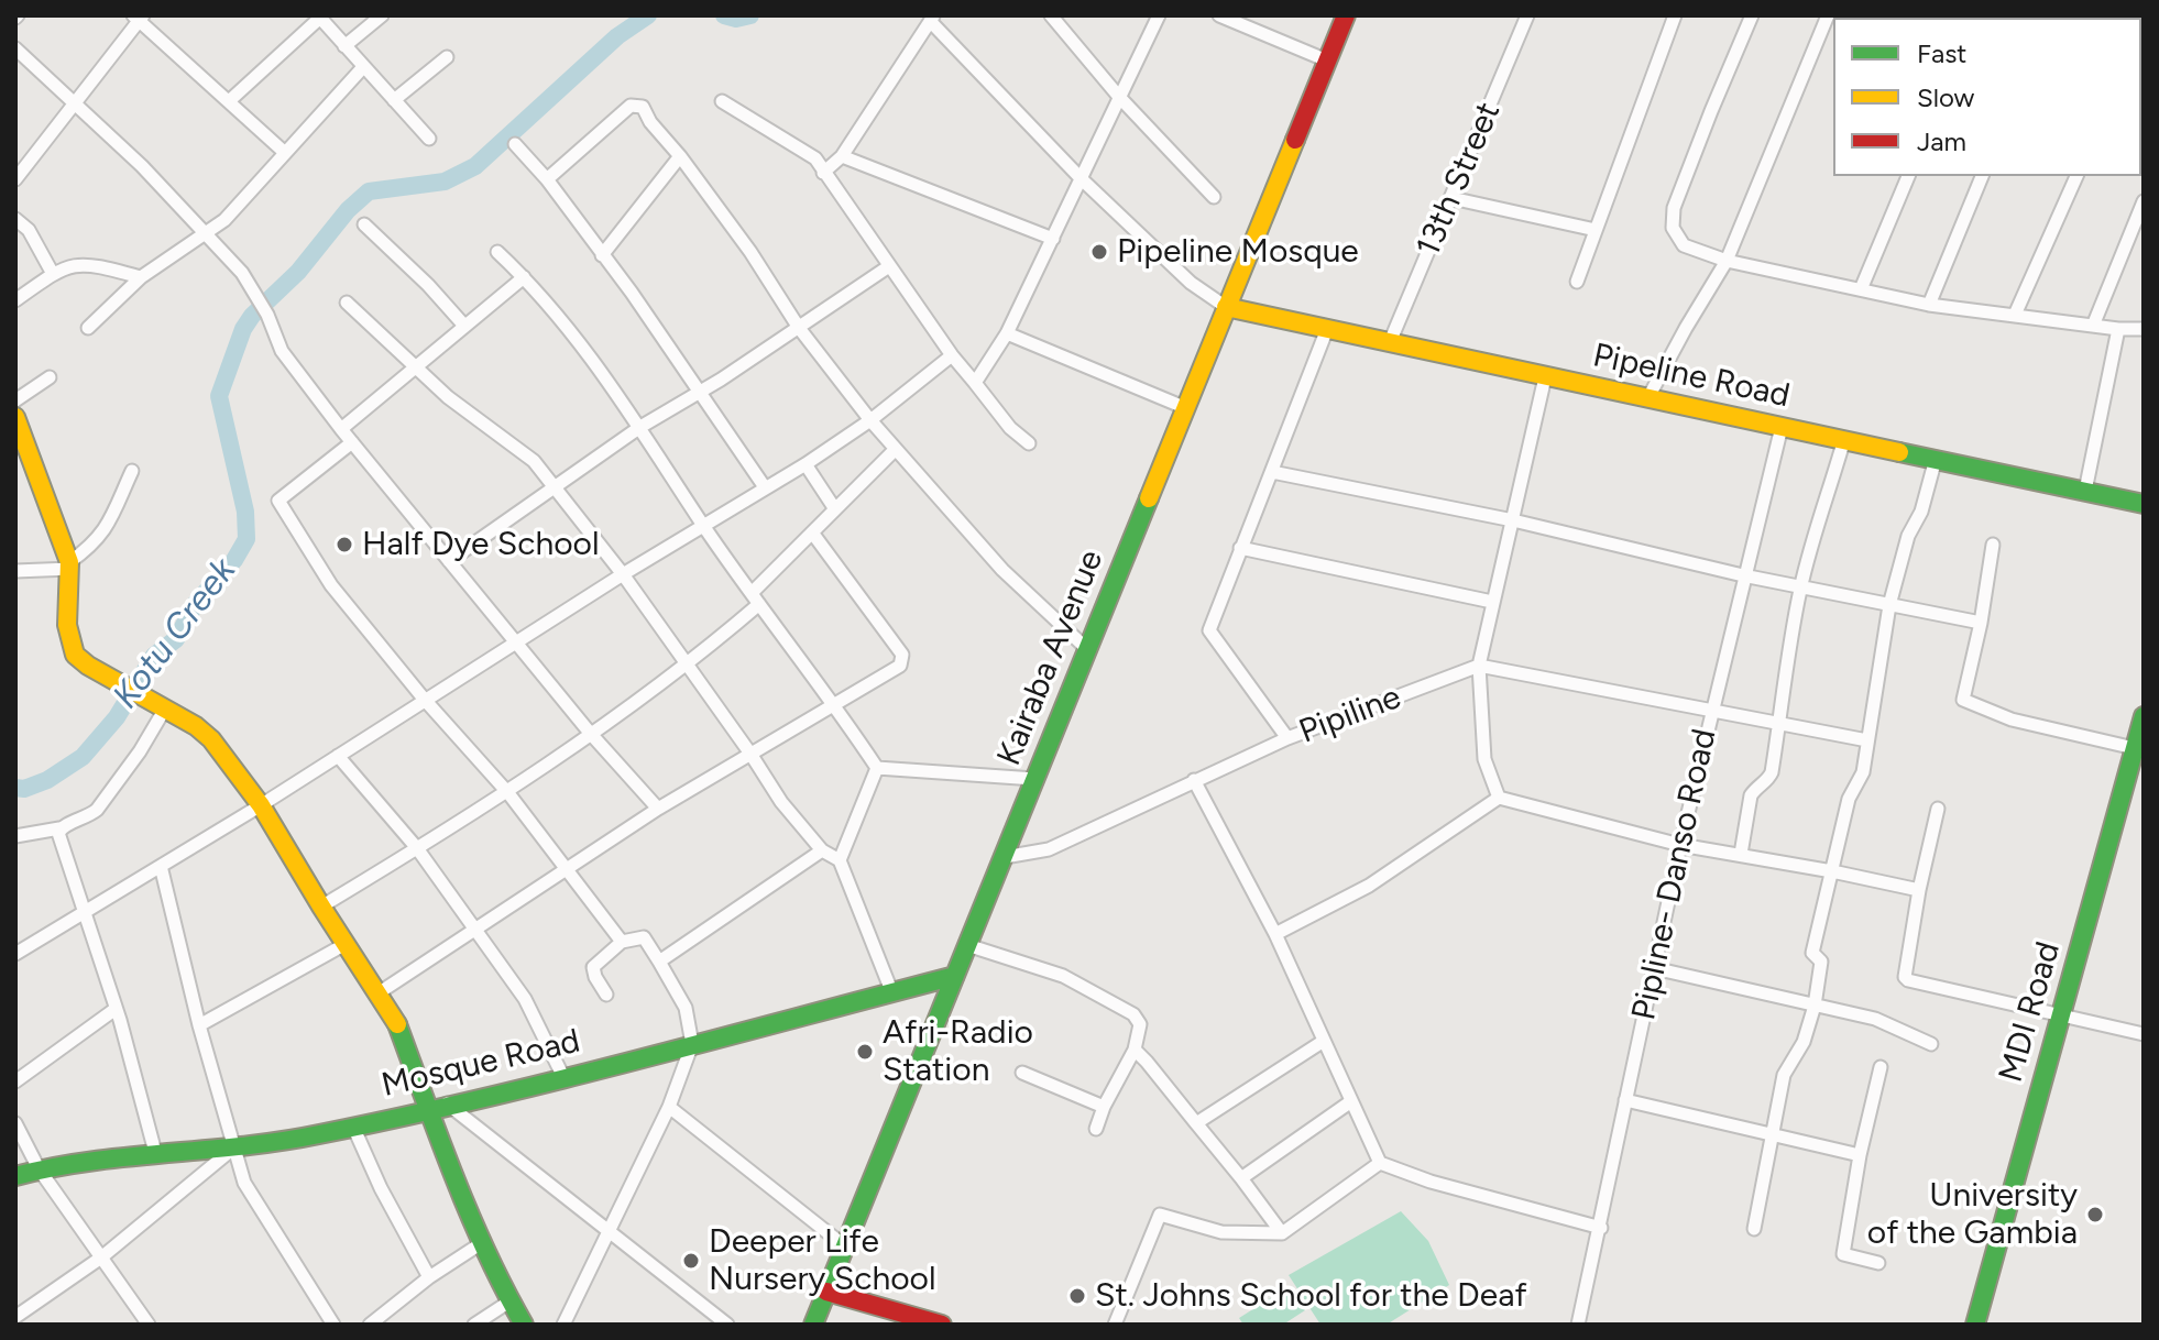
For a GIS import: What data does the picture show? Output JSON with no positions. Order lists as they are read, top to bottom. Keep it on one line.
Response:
{"streets":{"street":["13th Street","Pipeline Road","Kairaba Avenue","Pipiline","Pipline- Danso Road","MDI Road","Mosque Road"]},"crossings":[["13th Street","Pipeline Road"],["Pipeline Road","Kairaba Avenue"],["Pipeline Road","Pipline- Danso Road"],["Kairaba Avenue","Pipiline"],["Kairaba Avenue","Mosque Road"]],"water":["Kotu Creek"],"places":["Pipeline Mosque","Half Dye School","Afri-Radio Station","University of the Gambia","Deeper Life Nursery School","St. Johns School for the Deaf"],"legend":["Fast","Slow","Jam"]}
